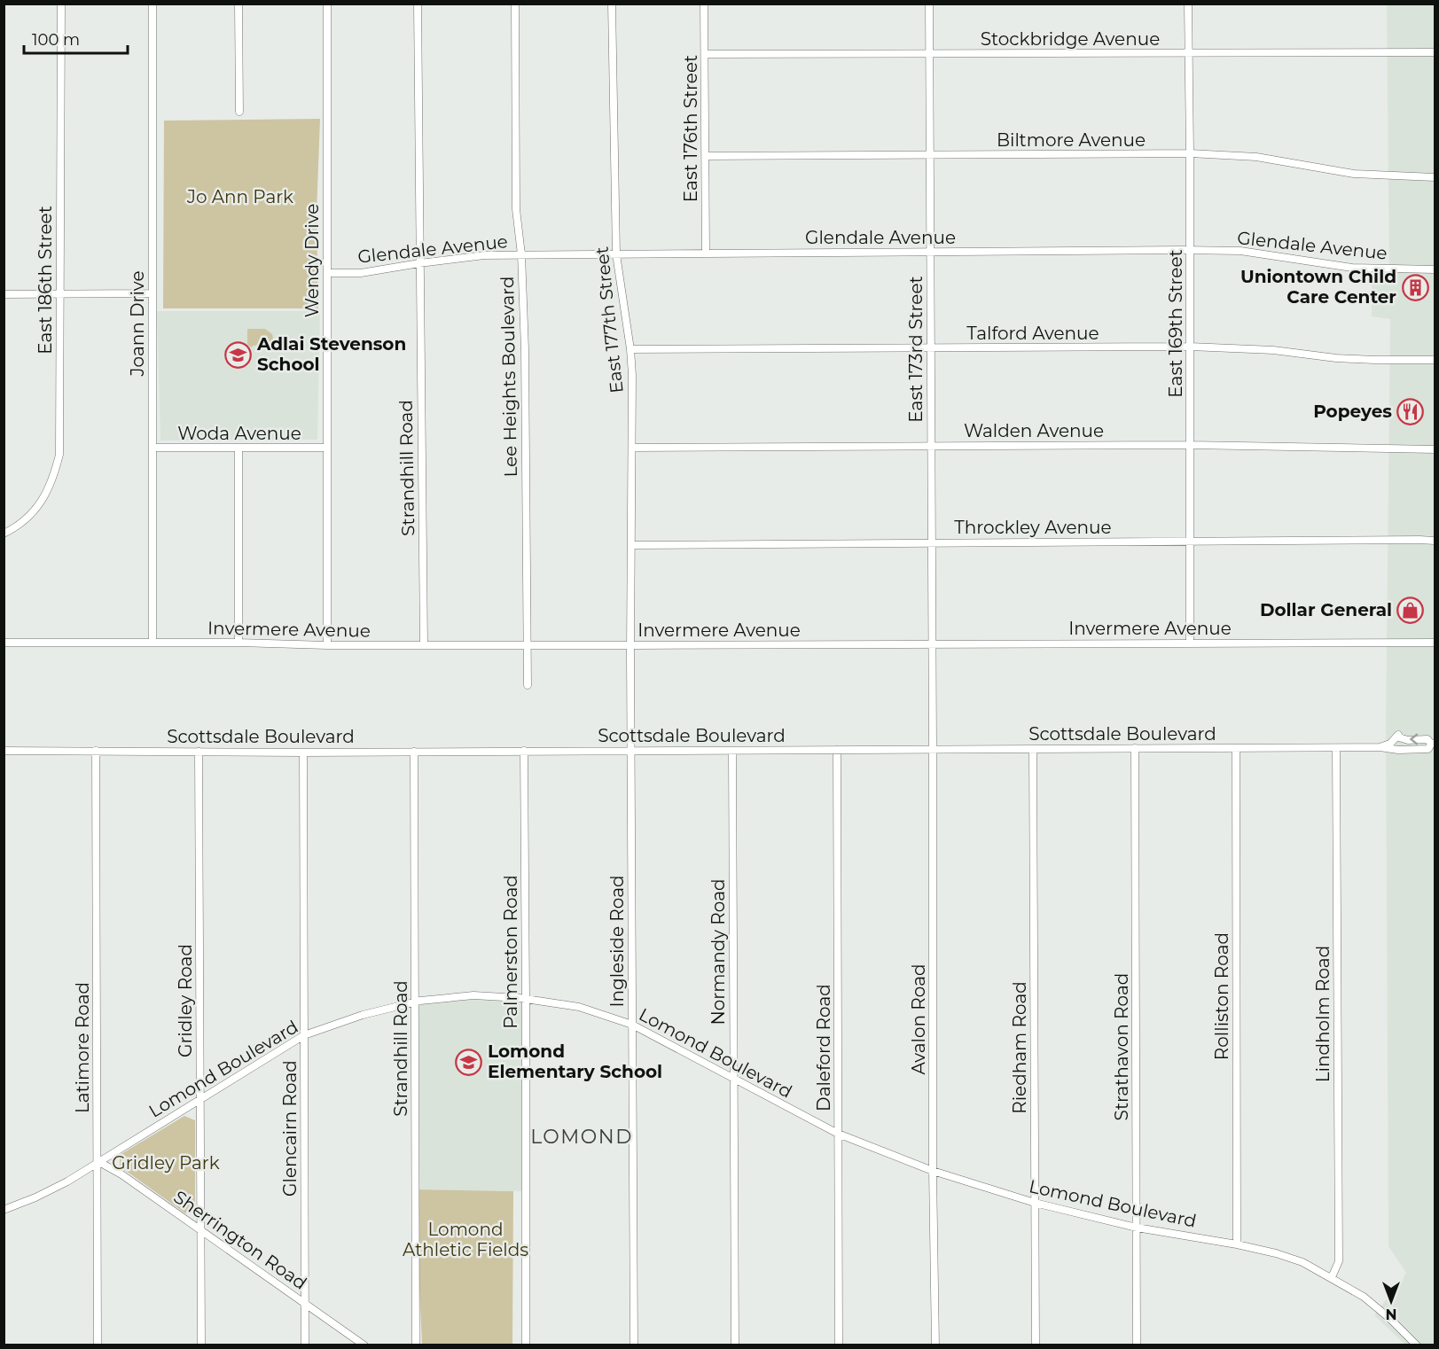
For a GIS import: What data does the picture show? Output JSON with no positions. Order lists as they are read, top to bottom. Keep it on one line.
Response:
{"streets":{"street":["Stockbridge Avenue","East 176th Street","Biltmore Avenue","Glendale Avenue","Wendy Drive","East 186th Street","East 177th Street","Joann Drive","East 169th Street","Talford Avenue","East 173rd Street","Lee Heights Boulevard","Walden Avenue","Woda Avenue","Strandhill Road","Throckley Avenue","Invermere Avenue","Scottsdale Boulevard","Ingleside Road","Palmerston Road","Normandy Road","Rolliston Road","Gridley Road","Lindholm Road","Avalon Road","Strathavon Road","Latimore Road","Daleford Road","Riedham Road","Lomond Boulevard","Glencairn Road","Sherrington Road"]},"crossings":[["Stockbridge Avenue","East 176th Street"],["Stockbridge Avenue","East 169th Street"],["Stockbridge Avenue","East 173rd Street"],["East 176th Street","Biltmore Avenue"],["East 176th Street","Glendale Avenue"],["Biltmore Avenue","East 169th Street"],["Biltmore Avenue","East 173rd Street"],["Glendale Avenue","Wendy Drive"],["Glendale Avenue","East 177th Street"],["Glendale Avenue","East 169th Street"],["Glendale Avenue","East 173rd Street"],["Glendale Avenue","Lee Heights Boulevard"],["Glendale Avenue","Strandhill Road"],["Wendy Drive","Woda Avenue"],["Wendy Drive","Invermere Avenue"],["East 177th Street","Talford Avenue"],["East 177th Street","Walden Avenue"],["East 177th Street","Throckley Avenue"],["East 177th Street","Invermere Avenue"],["East 177th Street","Ingleside Road"],["Joann Drive","Woda Avenue"],["Joann Drive","Invermere Avenue"],["East 169th Street","Talford Avenue"],["East 169th Street","Walden Avenue"],["East 169th Street","Throckley Avenue"],["East 169th Street","Invermere Avenue"],["Talford Avenue","East 173rd Street"],["East 173rd Street","Walden Avenue"],["East 173rd Street","Throckley Avenue"],["East 173rd Street","Invermere Avenue"],["East 173rd Street","Avalon Road"],["Lee Heights Boulevard","Invermere Avenue"],["Strandhill Road","Invermere Avenue"],["Strandhill Road","Scottsdale Boulevard"],["Strandhill Road","Lomond Boulevard"],["Scottsdale Boulevard","Ingleside Road"],["Scottsdale Boulevard","Palmerston Road"],["Scottsdale Boulevard","Normandy Road"],["Scottsdale Boulevard","Rolliston Road"],["Scottsdale Boulevard","Gridley Road"],["Scottsdale Boulevard","Lindholm Road"],["Scottsdale Boulevard","Avalon Road"],["Scottsdale Boulevard","Strathavon Road"],["Scottsdale Boulevard","Latimore Road"],["Scottsdale Boulevard","Daleford Road"],["Scottsdale Boulevard","Riedham Road"],["Scottsdale Boulevard","Glencairn Road"],["Ingleside Road","Lomond Boulevard"],["Palmerston Road","Lomond Boulevard"],["Normandy Road","Lomond Boulevard"],["Rolliston Road","Lomond Boulevard"],["Gridley Road","Lomond Boulevard"],["Gridley Road","Sherrington Road"],["Lindholm Road","Lomond Boulevard"],["Avalon Road","Lomond Boulevard"],["Strathavon Road","Lomond Boulevard"],["Latimore Road","Lomond Boulevard"],["Latimore Road","Sherrington Road"],["Daleford Road","Lomond Boulevard"],["Riedham Road","Lomond Boulevard"],["Lomond Boulevard","Glencairn Road"],["Lomond Boulevard","Sherrington Road"],["Glencairn Road","Sherrington Road"]],"districts":["LOMOND"],"parks":["Jo Ann Park","Gridley Park","Lomond Athletic Fields"],"places":{"building":["Uniontown Child Care Center"],"school or university":["Adlai Stevenson School","Lomond Elementary School"],"restaurant":["Popeyes"],"shop":["Dollar General"]},"scale_bar":"100 m","north":"bottom"}
